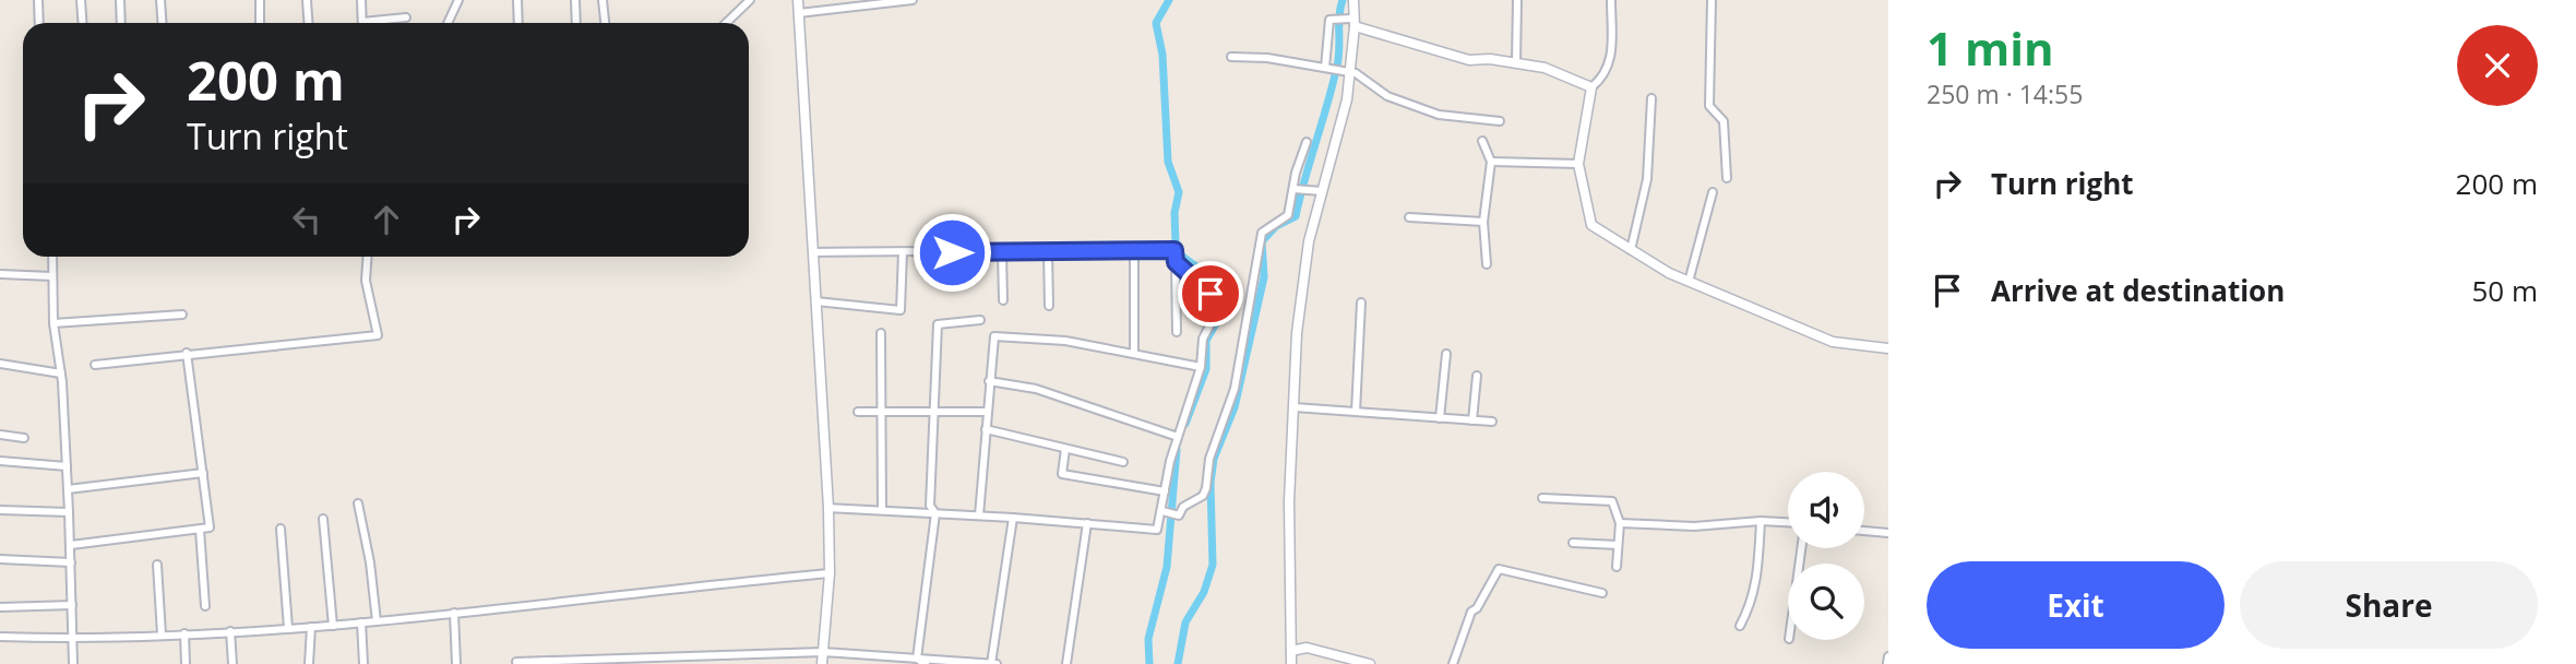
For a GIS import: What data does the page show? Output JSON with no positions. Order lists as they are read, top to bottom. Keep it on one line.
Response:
{"page":{"heading":["1 min","250 m · 14:55"],"turn":["200 m","Turn right"],"list":[{"name":"Turn right","value":"200 m"},{"name":"Arrive at destination","value":"50 m"}],"buttons":["Exit","Share"]}}
